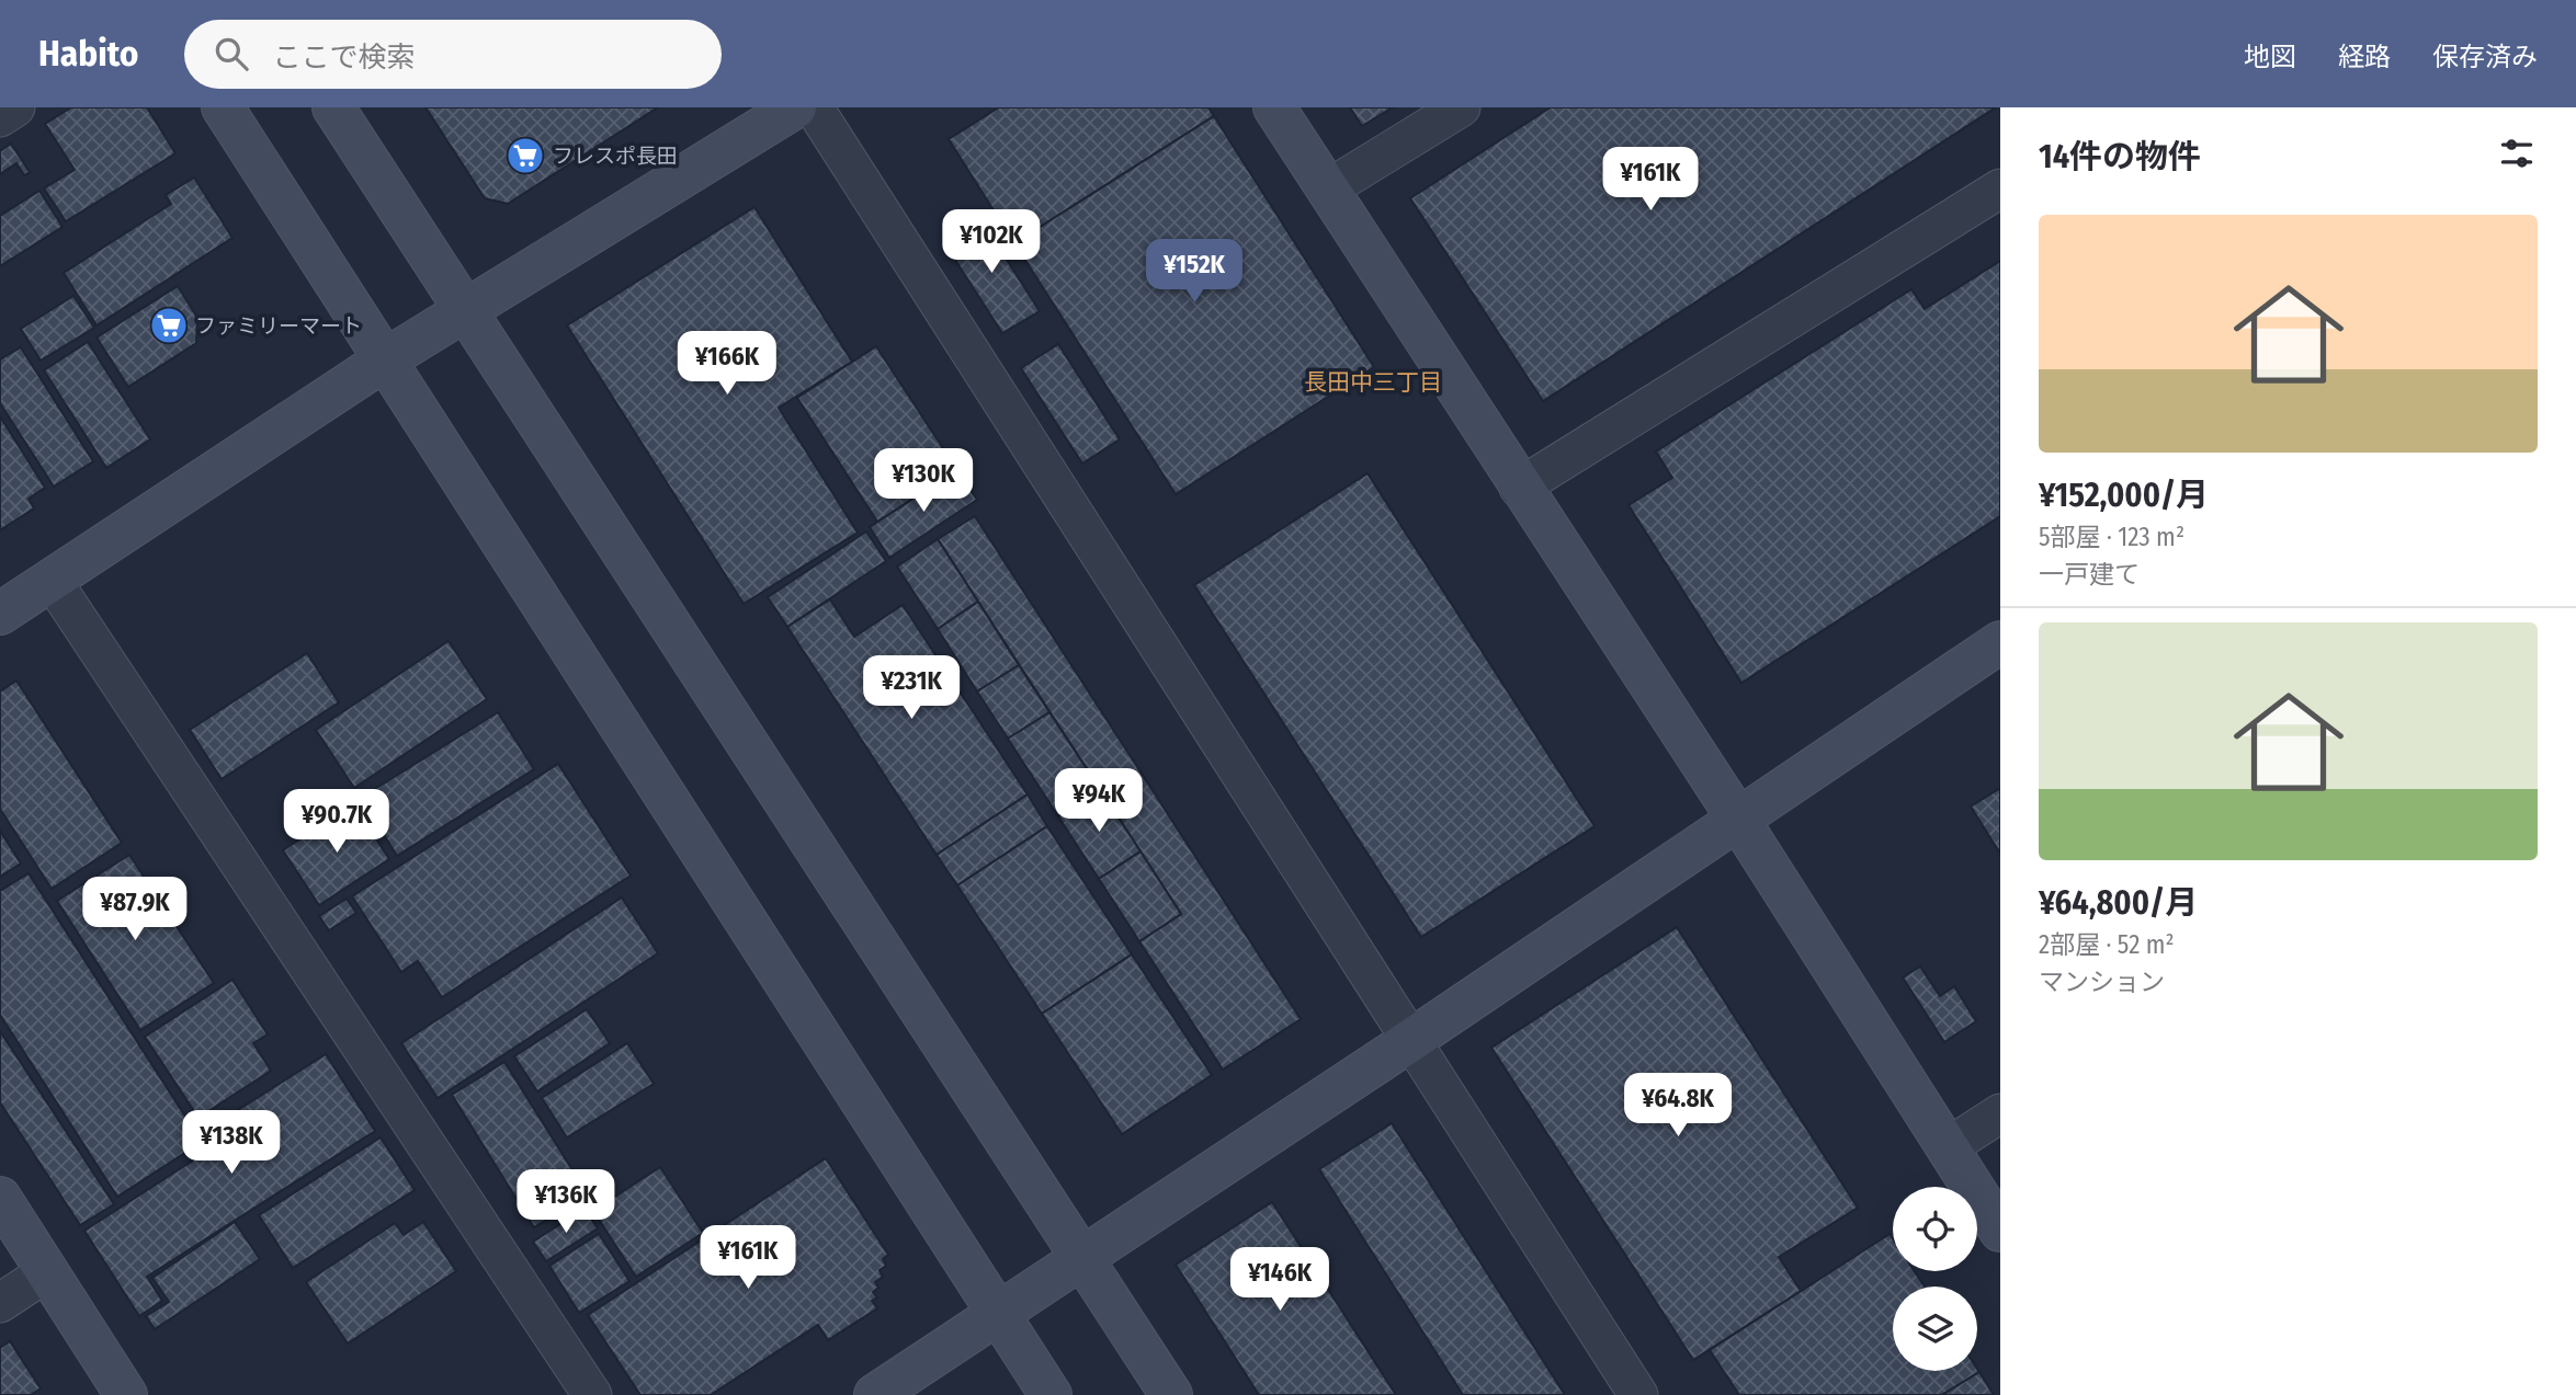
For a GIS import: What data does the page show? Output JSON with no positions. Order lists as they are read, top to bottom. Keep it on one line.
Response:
{"districts":["長田中三丁目"],"places":{"supermarket":["フレスポ長田","ファミリーマート"]},"page":{"header":"Habito","search":"ここで検索","nav":["地図","経路","保存済み"],"heading":"14件の物件","price":["¥161K","¥102K","¥152K","¥166K","¥130K","¥231K","¥94K","¥90.7K","¥87.9K","¥64.8K","¥138K","¥136K","¥161K","¥146K"],"list":[{"name":"¥152,000/月","note":"5部屋 · 123 m² · 一戸建て"},{"name":"¥64,800/月","note":"2部屋 · 52 m² · マンション"}]}}
